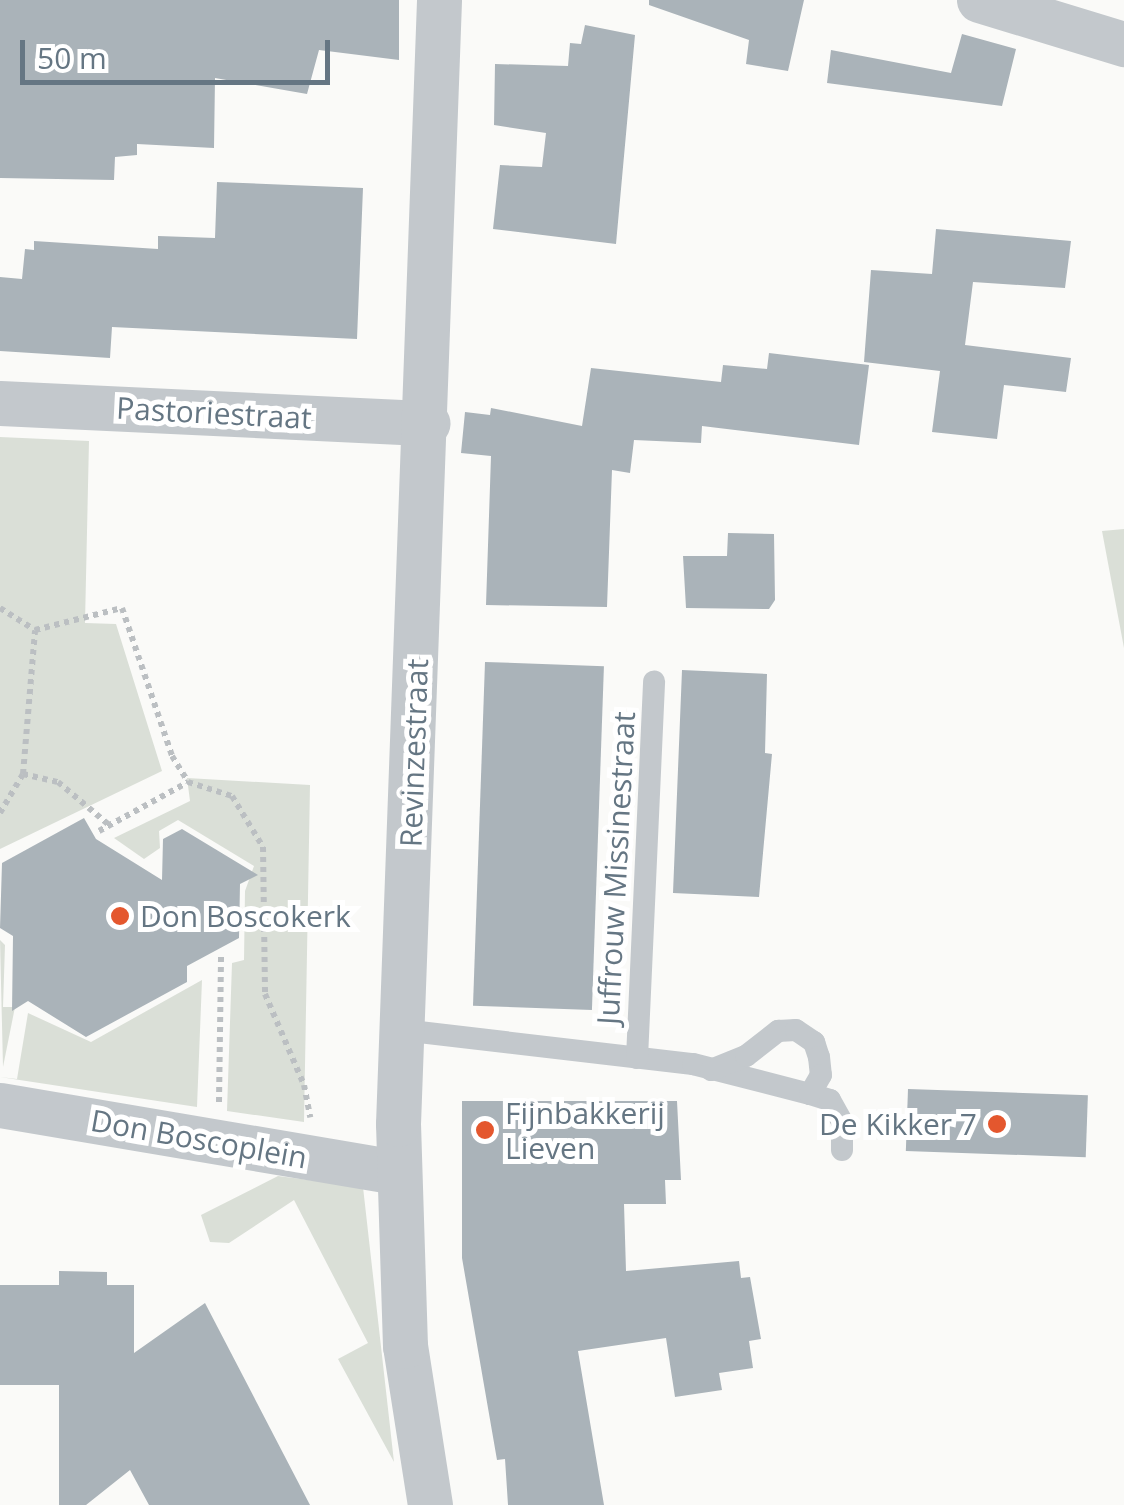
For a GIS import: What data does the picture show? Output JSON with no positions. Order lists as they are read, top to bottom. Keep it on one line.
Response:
{"streets":{"street":["Pastoriestraat","Revinzestraat","Don Boscoplein"],"lane":["Juffrouw Missinestraat"]},"crossings":[["Pastoriestraat","Revinzestraat"],["Revinzestraat","Juffrouw Missinestraat"],["Revinzestraat","Don Boscoplein"]],"places":["Don Boscokerk","De Kikker 7","Fijnbakkerij Lieven"],"scale_bar":"50 m"}
